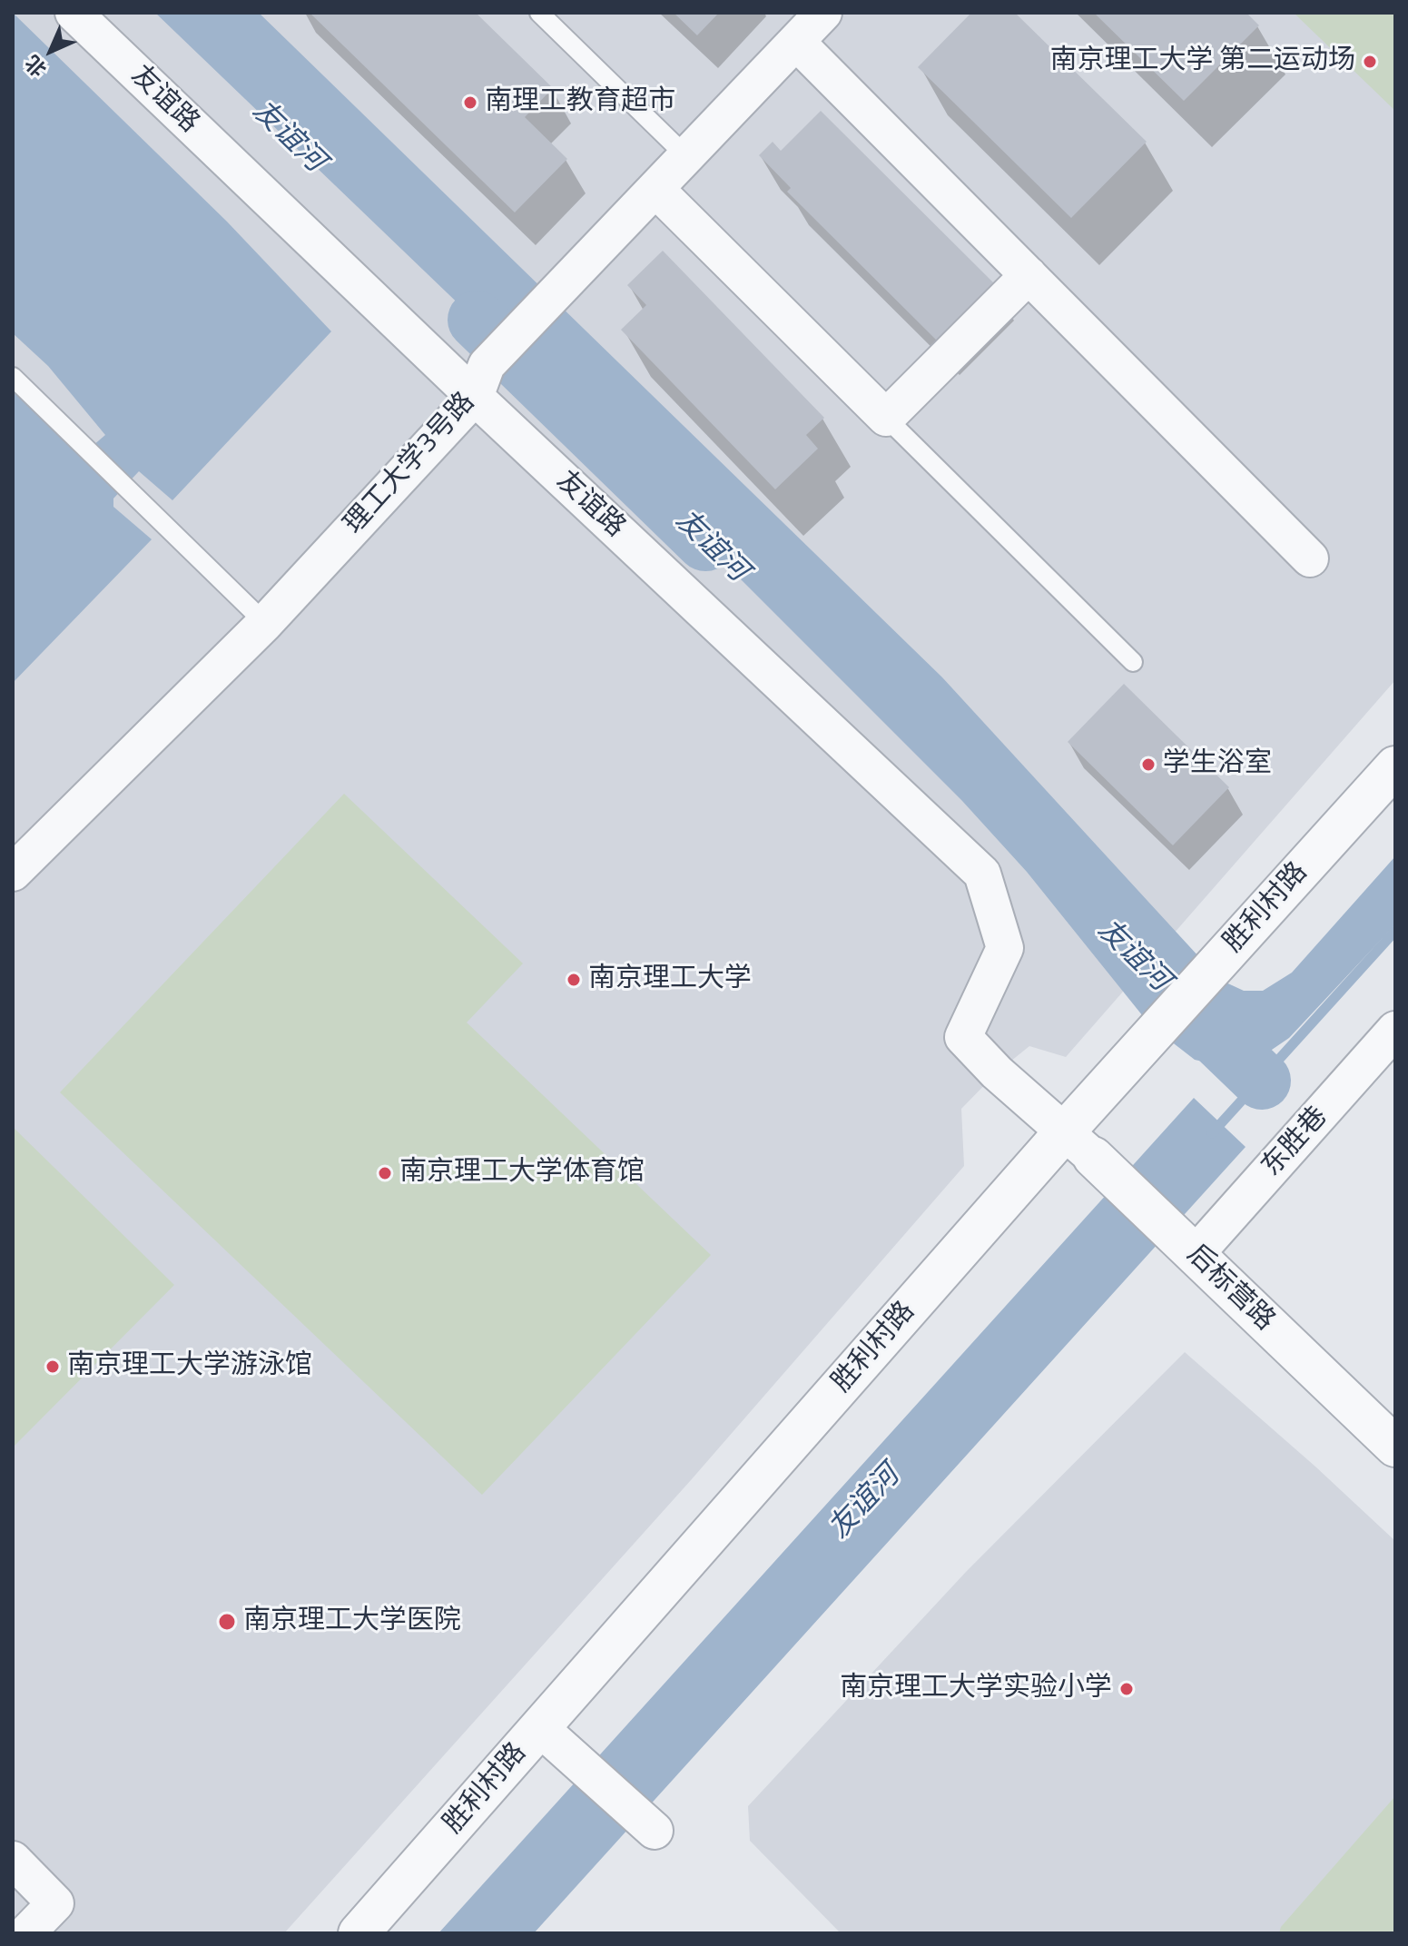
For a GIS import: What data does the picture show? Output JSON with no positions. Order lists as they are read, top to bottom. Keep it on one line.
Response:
{"streets":{"street":["友谊路","理工大学3号路","胜利村路","东胜巷","后标营路"]},"crossings":[["友谊路","理工大学3号路"],["友谊路","胜利村路"],["友谊路","后标营路"],["胜利村路","后标营路"],["东胜巷","后标营路"]],"water":["友谊河"],"places":["南京理工大学 第二运动场","南理工教育超市","学生浴室","南京理工大学","南京理工大学体育馆","南京理工大学游泳馆","南京理工大学医院","南京理工大学实验小学"],"north":"bottom left"}
